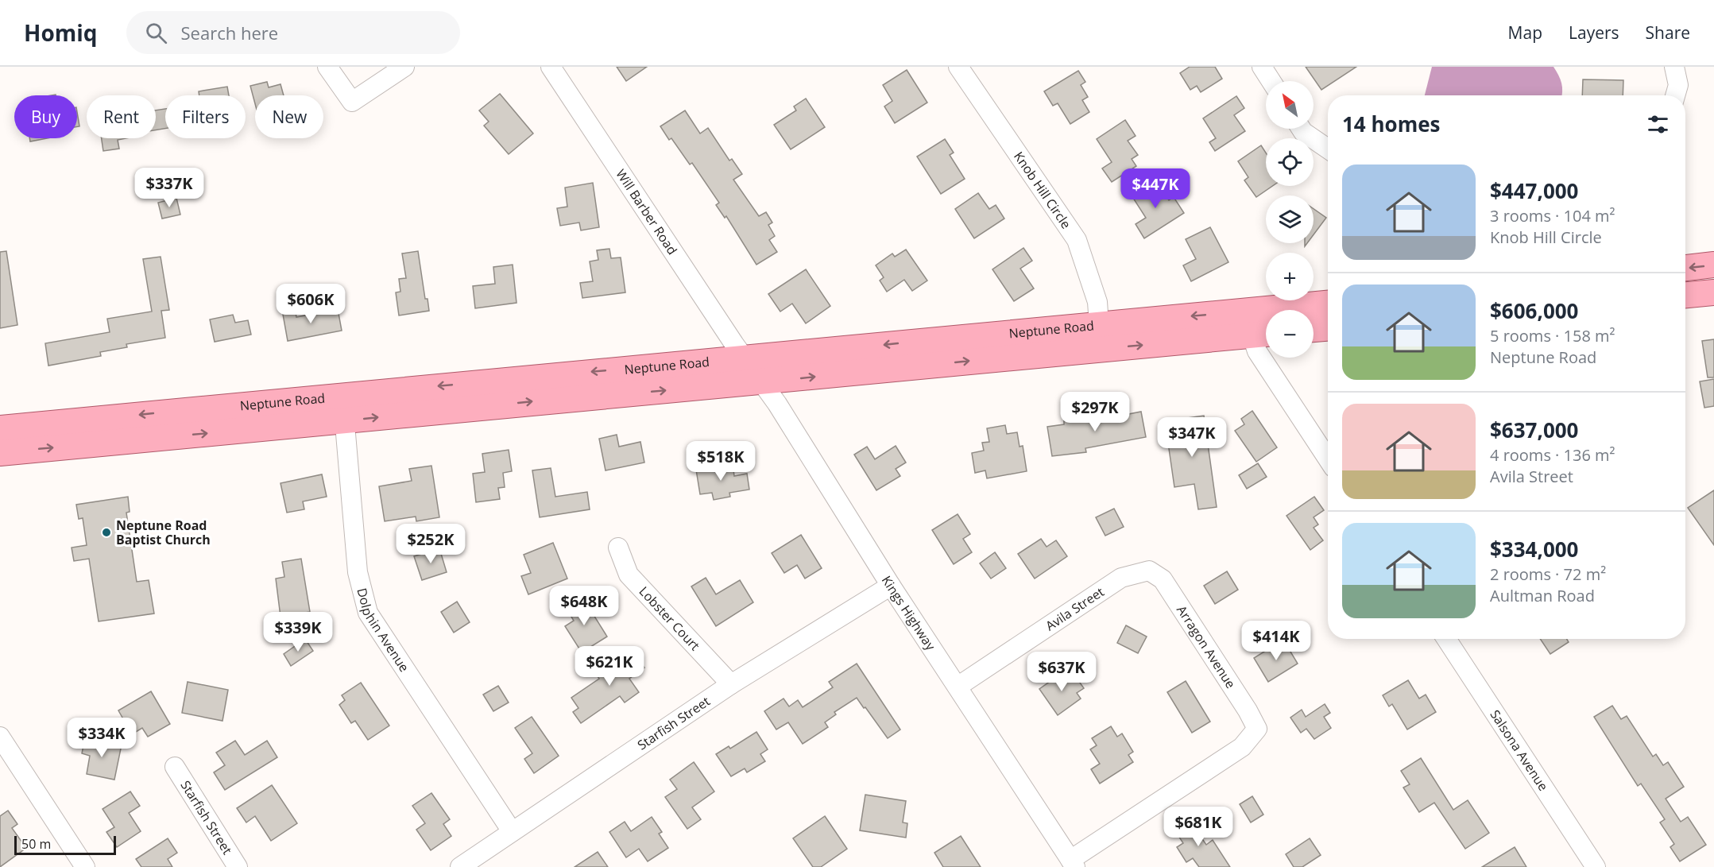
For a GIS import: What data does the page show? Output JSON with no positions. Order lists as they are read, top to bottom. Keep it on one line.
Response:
{"streets":{"main road":["Neptune Road"],"street":["Knob Hill Circle","Will Barber Road","Avila Street","Kings Highway","Lobster Court","Dolphin Avenue","Arragon Avenue","Starfish Street","Salsona Avenue"]},"crossings":[["Knob Hill Circle","Neptune Road"],["Will Barber Road","Neptune Road"],["Will Barber Road","Kings Highway"],["Neptune Road","Kings Highway"],["Neptune Road","Dolphin Avenue"],["Avila Street","Kings Highway"],["Avila Street","Arragon Avenue"],["Kings Highway","Arragon Avenue"],["Kings Highway","Starfish Street"],["Lobster Court","Starfish Street"],["Dolphin Avenue","Starfish Street"]],"places":["Neptune Road Baptist Church"],"scale_bar":"50 m","north":"top left","page":{"header":"Homiq","search":"Search here","nav":["Map","Layers","Share"],"map_buttons":["+","−"],"chip":["Buy","Rent","Filters","New"],"heading":"14 homes","list":[{"name":"$447,000","note":"3 rooms · 104 m² · Knob Hill Circle"},{"name":"$606,000","note":"5 rooms · 158 m² · Neptune Road"},{"name":"$637,000","note":"4 rooms · 136 m² · Avila Street"},{"name":"$334,000","note":"2 rooms · 72 m² · Aultman Road"}],"price":["$337K","$447K","$606K","$297K","$347K","$518K","$252K","$648K","$339K","$414K","$621K","$637K","$334K","$681K"],"scale":"50 m"}}
